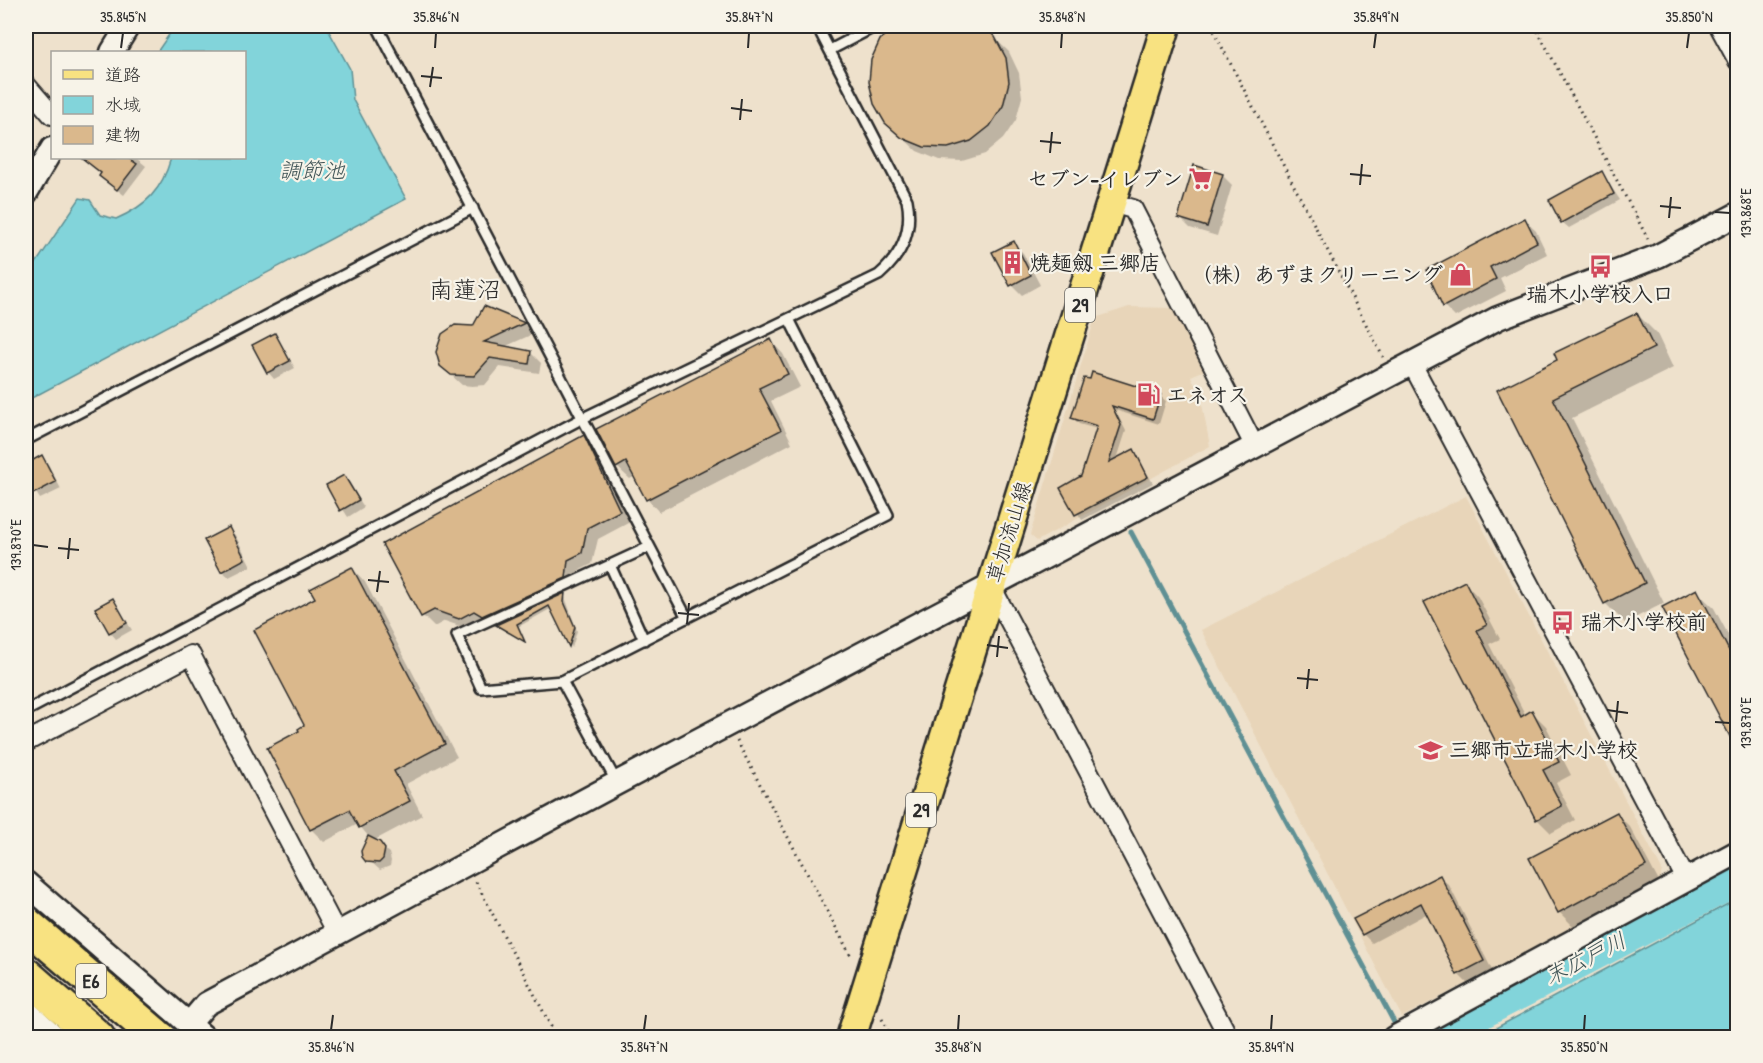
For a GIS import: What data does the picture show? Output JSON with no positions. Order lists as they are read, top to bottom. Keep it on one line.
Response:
{"streets":{"highway":["E6"],"main road":["29","草加流山線"]},"districts":["南蓮沼"],"water":["調節池","末広戸川"],"places":{"supermarket":["セブン-イレブン"],"building":["焼麺劔 三郷店"],"bus stop":["瑞木小学校入口","瑞木小学校前"],"shop":["（株）あずまクリーニング"],"fuel station":["エネオス"],"school or university":["三郷市立瑞木小学校"]},"legend":["道路","水域","建物"],"coordinates":["35.845°N","35.846°N","35.847°N","35.848°N","35.849°N","35.850°N","139.868°E","139.870°E"]}
